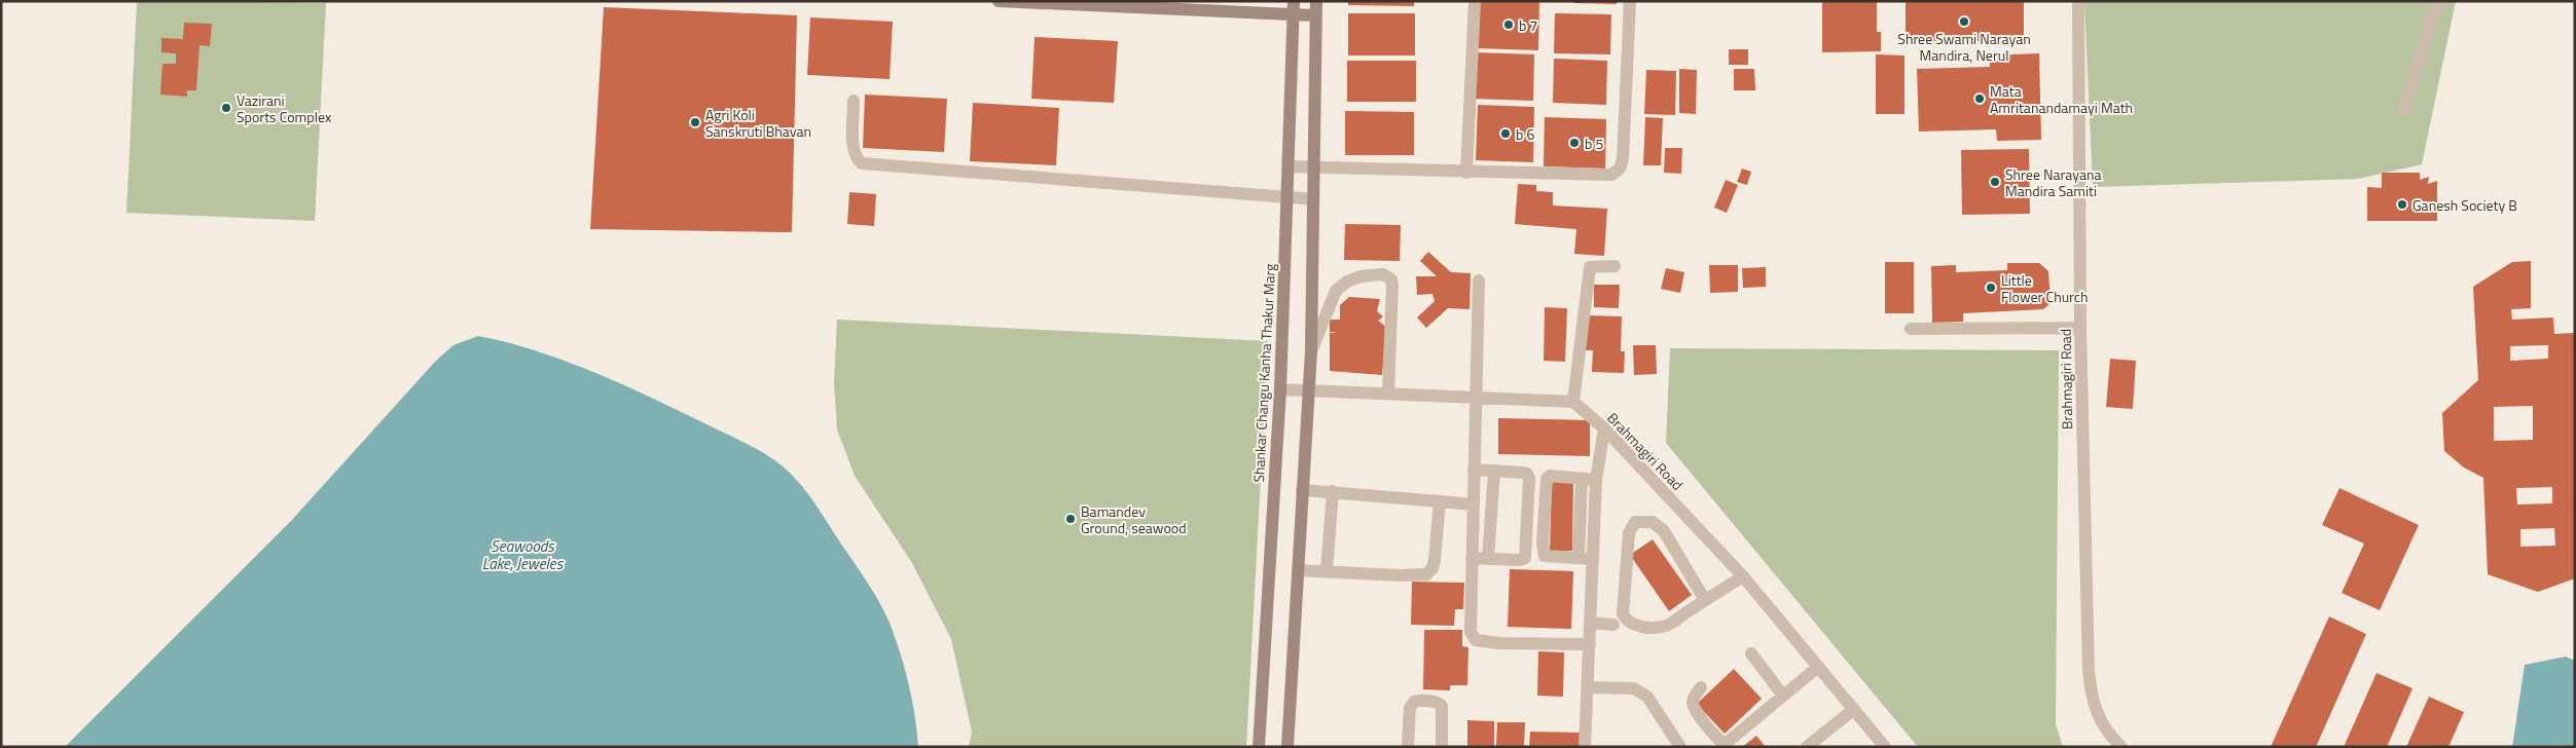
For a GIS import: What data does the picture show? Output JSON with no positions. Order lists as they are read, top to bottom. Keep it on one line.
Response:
{"streets":{"street":["Shankar Changu Kanha Thakur Marg","Brahmagiri Road"]},"water":["Seawoods Lake, Jeweles"],"places":["Shree Swami Narayan Mandira, Nerul","b 7","Mata Amritanandamayi Math","Vazirani Sports Complex","Agri Koli Sanskruti Bhavan","b 6","b 5","Shree Narayana Mandira Samiti","Ganesh Society B","Little Flower Church","Bamandev Ground, seawood"]}
